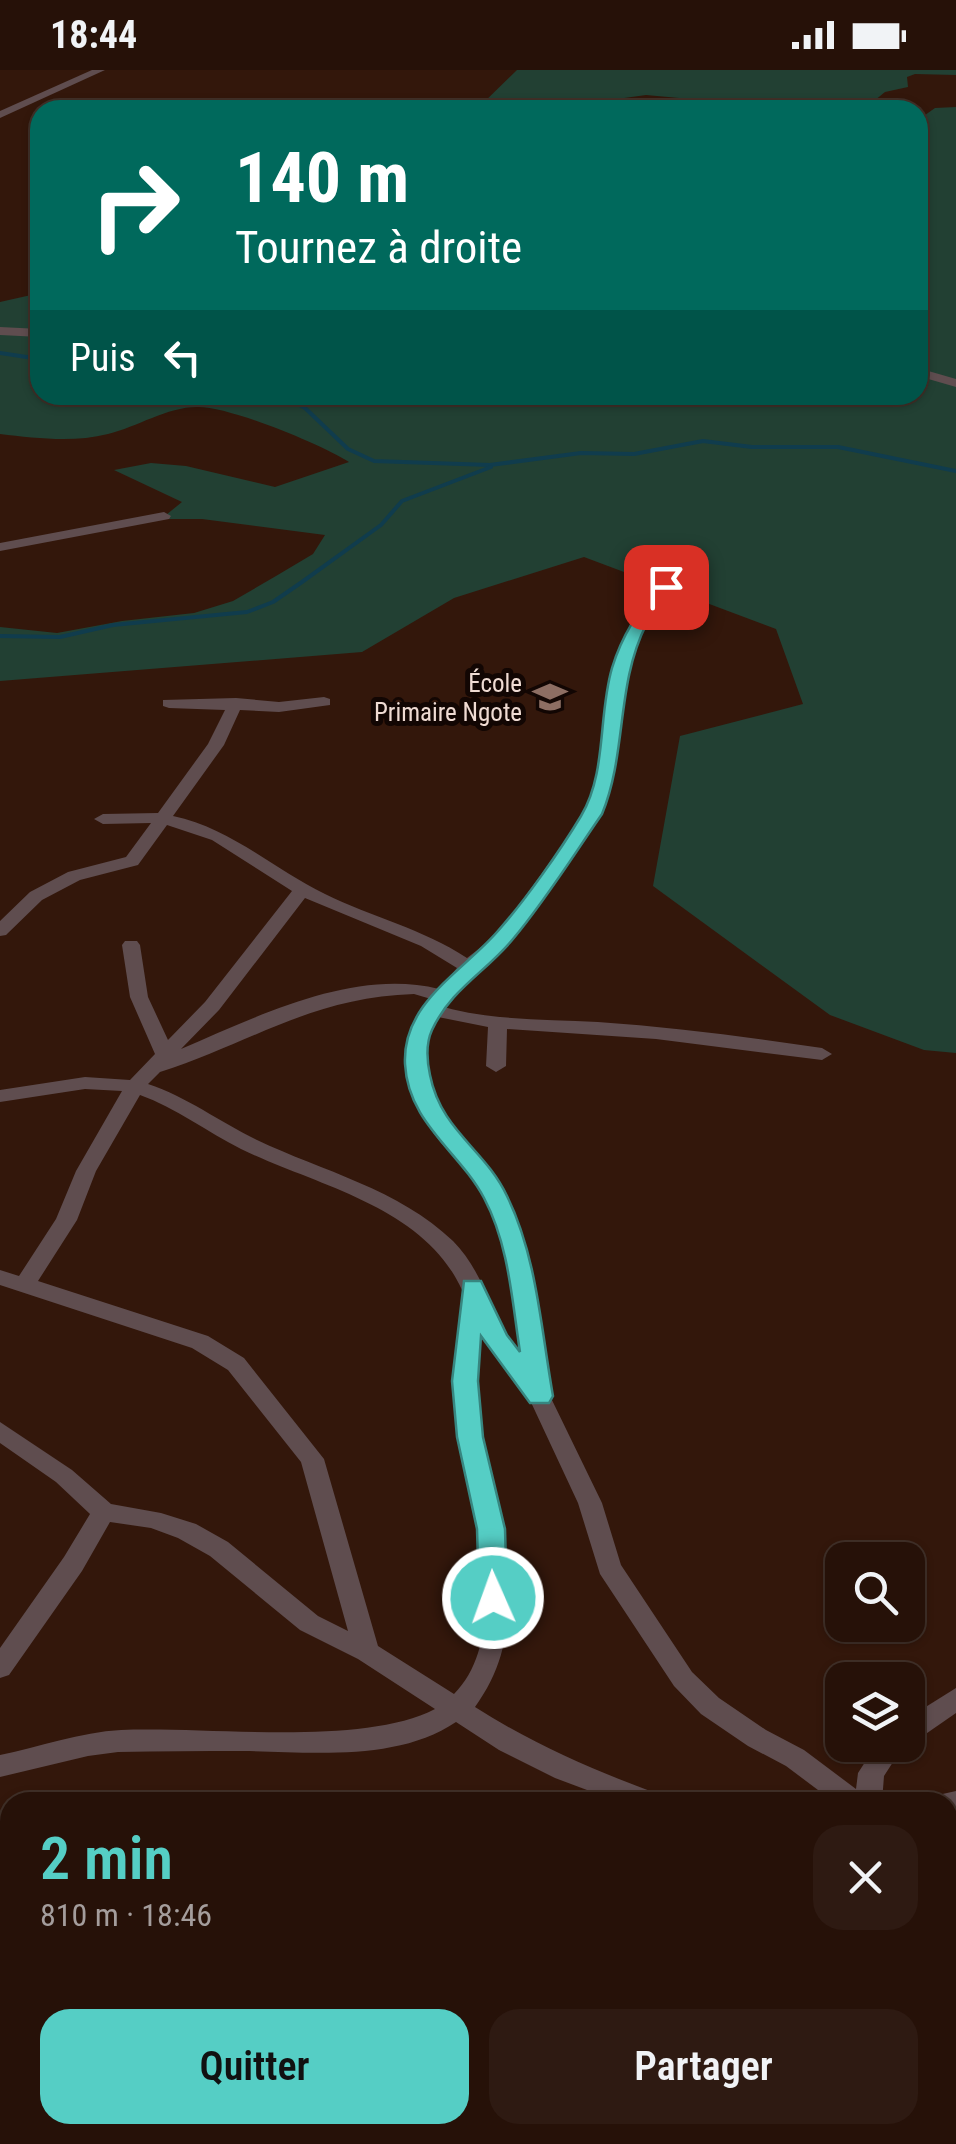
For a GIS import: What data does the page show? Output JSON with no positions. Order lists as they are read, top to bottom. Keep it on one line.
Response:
{"places":{"school or university":["École Primaire Ngote"]},"page":{"status":"18:44","turn":["140 m","Tournez à droite"],"then":"Puis","heading":["2 min","810 m · 18:46"],"buttons":["Quitter","Partager"]}}
